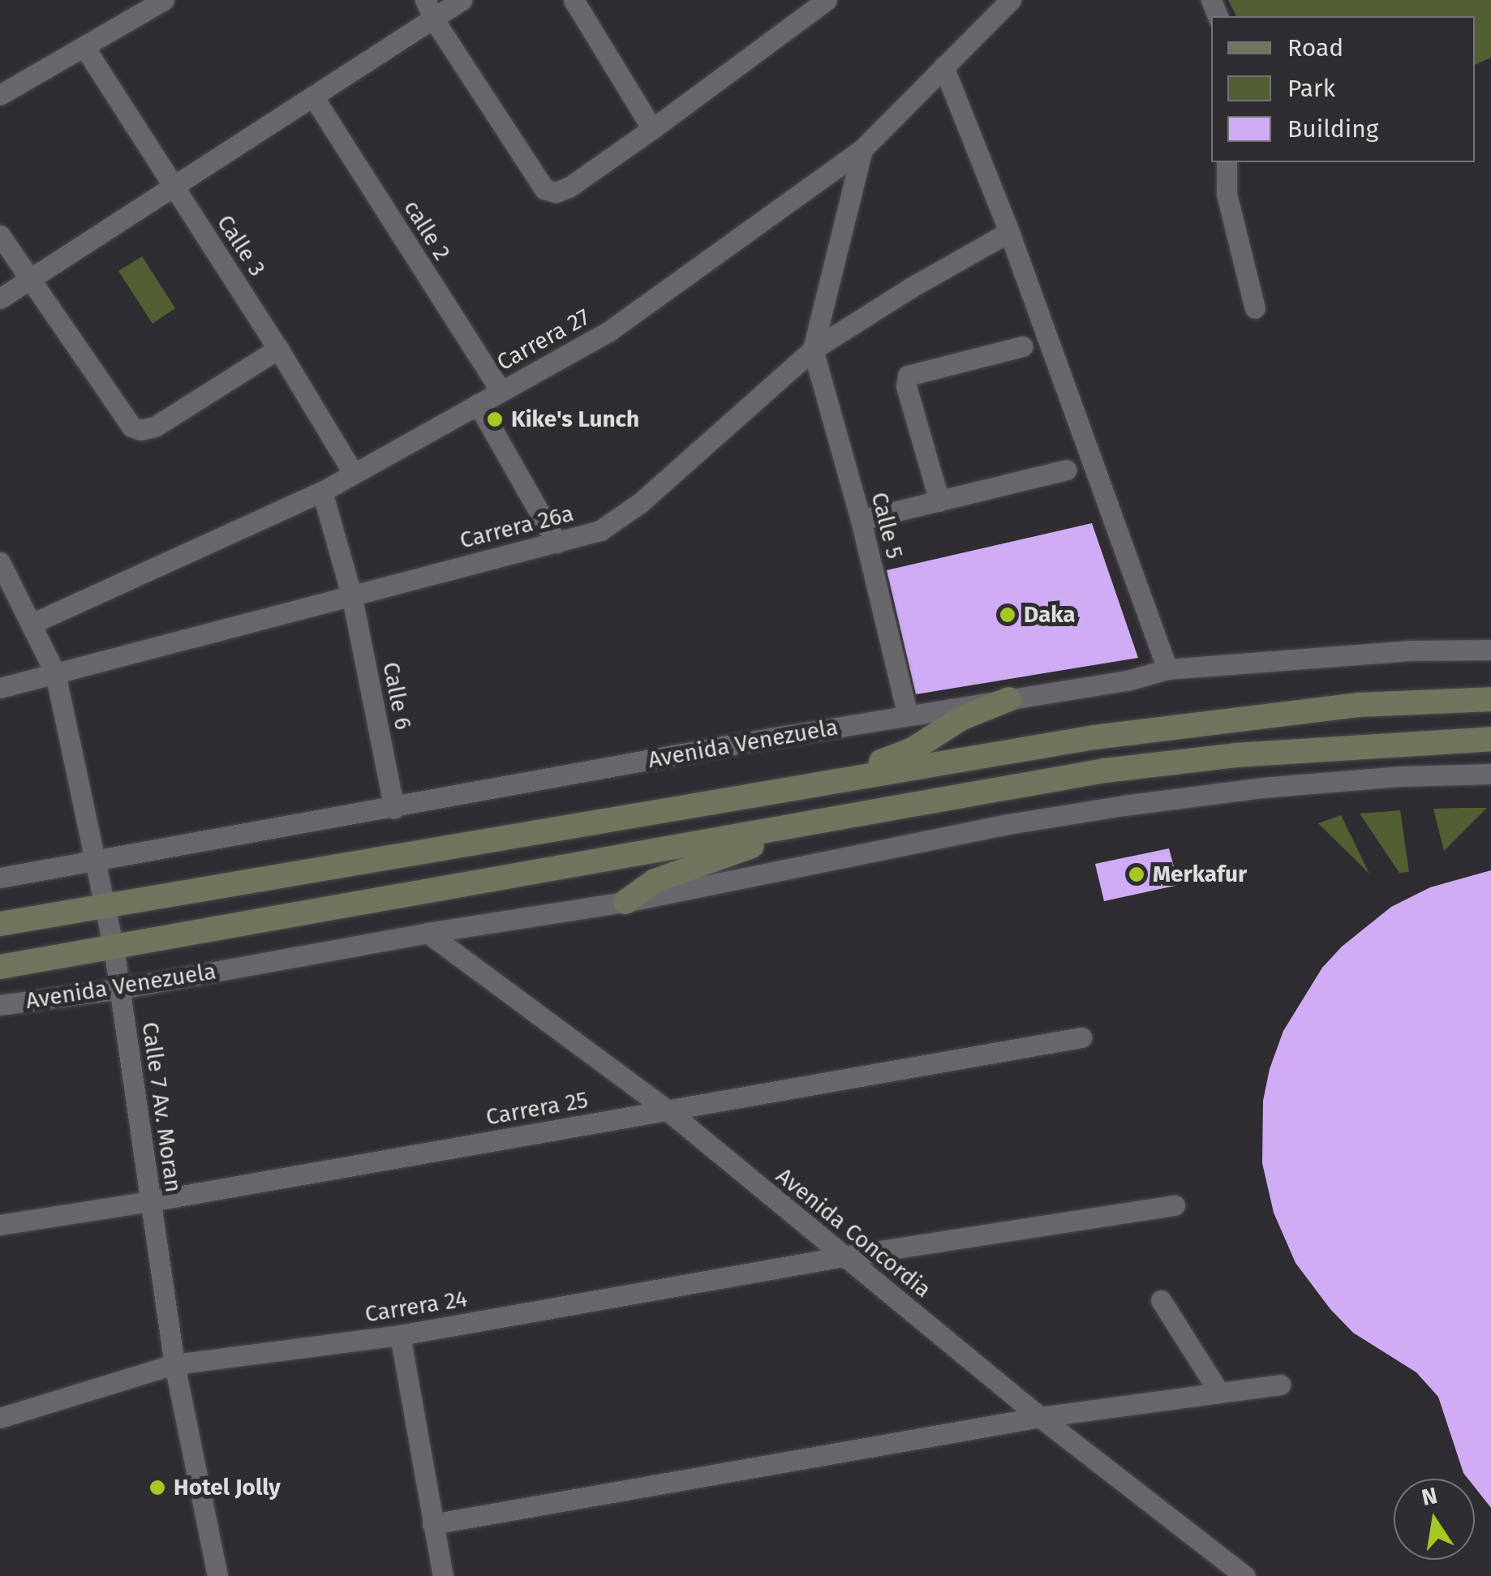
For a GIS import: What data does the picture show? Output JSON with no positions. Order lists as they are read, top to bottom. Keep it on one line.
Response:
{"streets":{"street":["calle 2","Calle 3","Carrera 27","Calle 5","Carrera 26a","Calle 6","Avenida Venezuela","Calle 7 Av. Moran","Carrera 25","Avenida Concordia","Carrera 24"]},"crossings":[["calle 2","Carrera 27"],["Calle 3","Carrera 27"],["Carrera 27","Calle 6"],["Carrera 27","Calle 7 Av. Moran"],["Calle 5","Carrera 26a"],["Calle 5","Avenida Venezuela"],["Carrera 26a","Calle 6"],["Carrera 26a","Calle 7 Av. Moran"],["Calle 6","Avenida Venezuela"],["Avenida Venezuela","Calle 7 Av. Moran"],["Avenida Venezuela","Avenida Concordia"],["Calle 7 Av. Moran","Carrera 25"],["Calle 7 Av. Moran","Carrera 24"],["Carrera 25","Avenida Concordia"],["Avenida Concordia","Carrera 24"]],"places":["Kike's Lunch","Daka","Merkafur","Hotel Jolly"],"legend":["Road","Park","Building"],"north":"top"}
